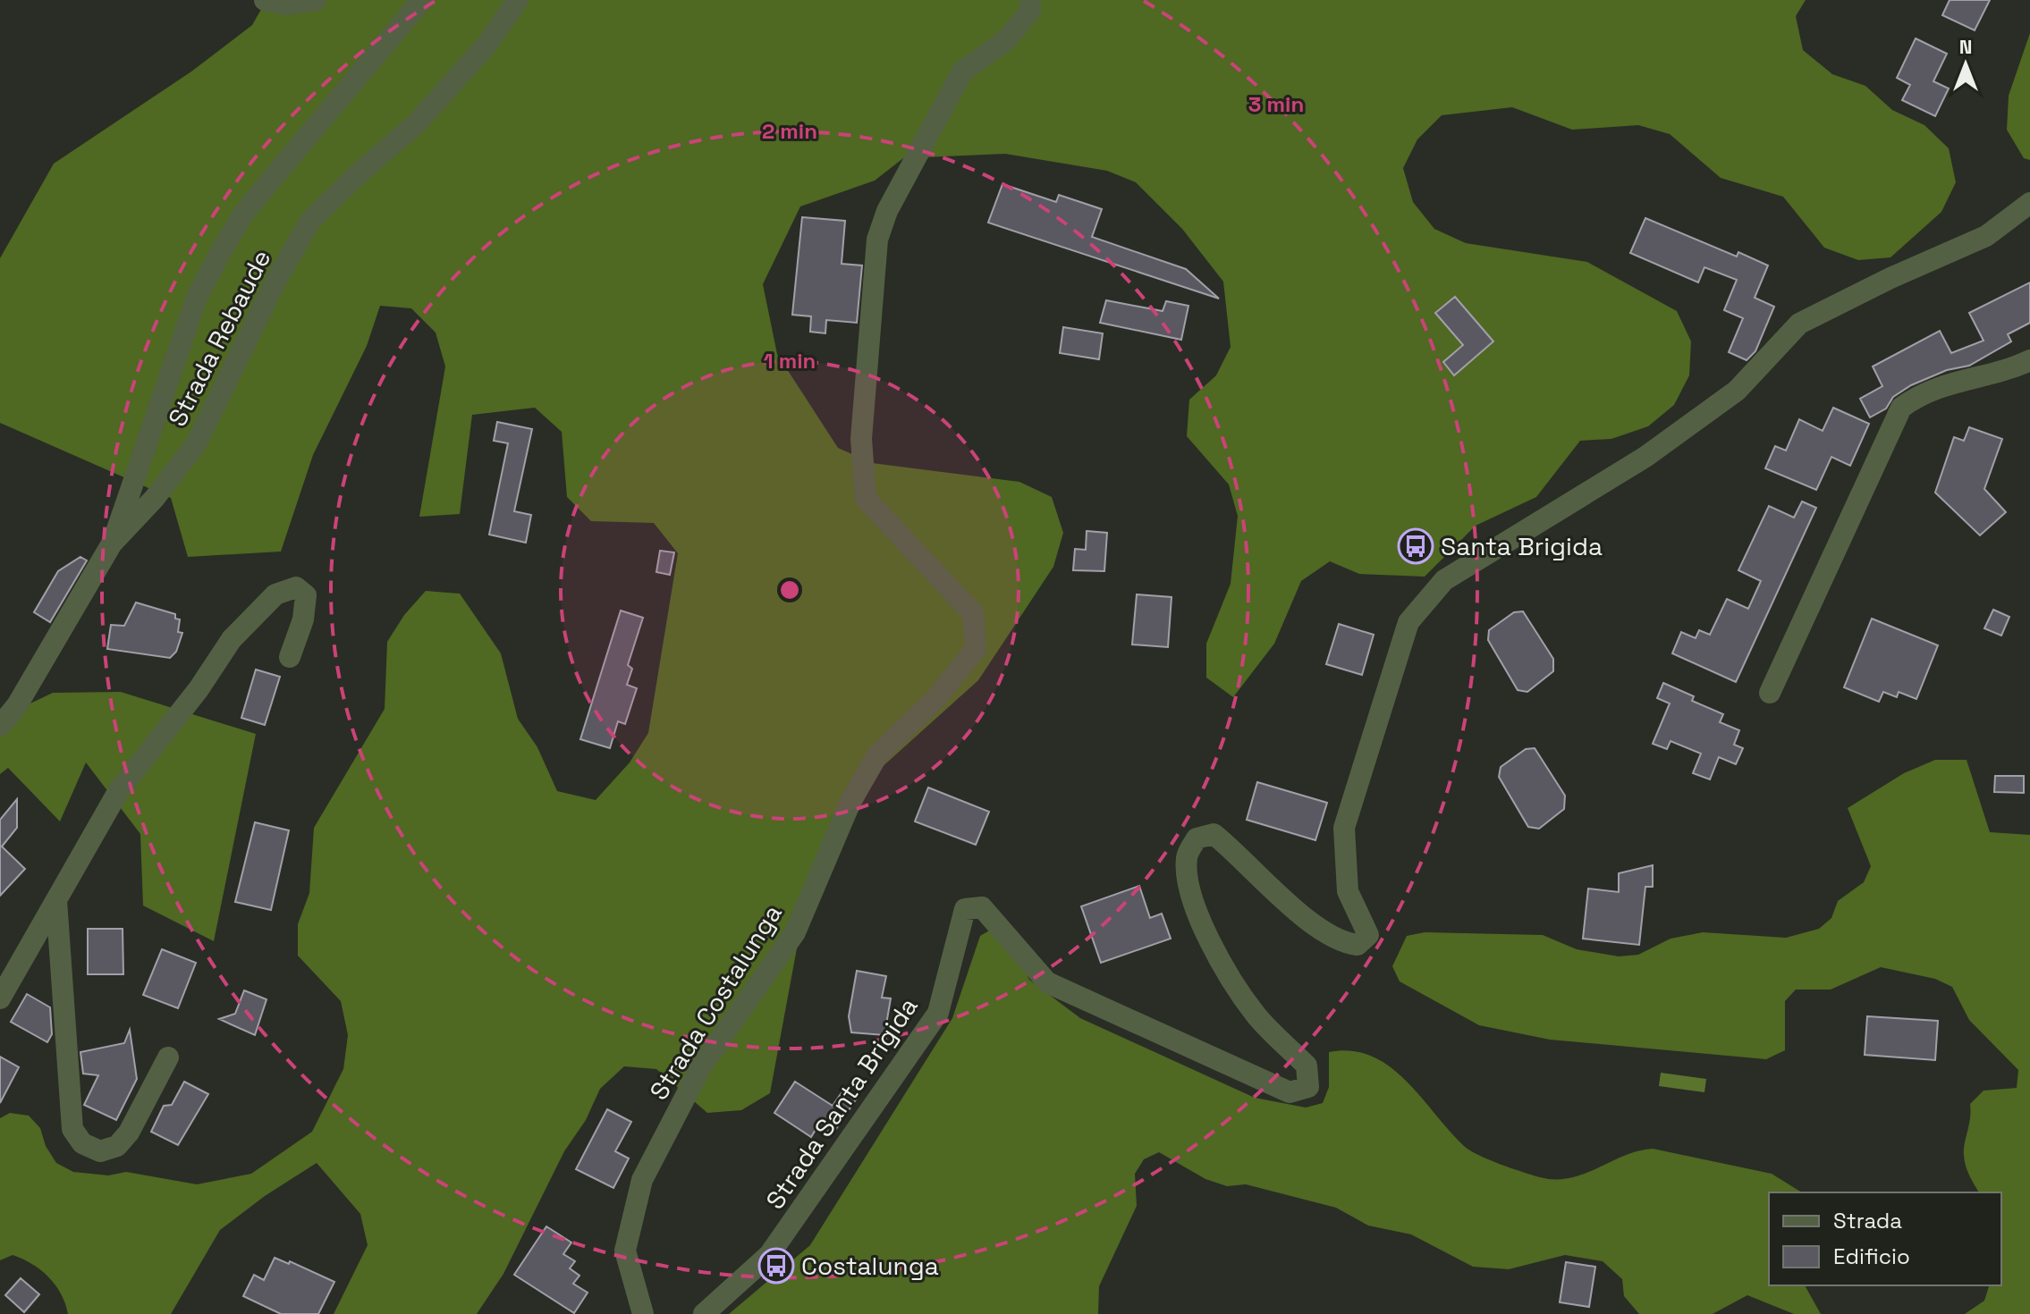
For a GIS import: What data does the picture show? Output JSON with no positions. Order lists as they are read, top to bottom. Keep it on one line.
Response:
{"streets":{"street":["Strada Rebaude","Strada Costalunga","Strada Santa Brigida"]},"places":{"bus stop":["Santa Brigida","Costalunga"]},"legend":["Strada","Edificio"],"north":"top","rings":["3 min","2 min","1 min"]}
